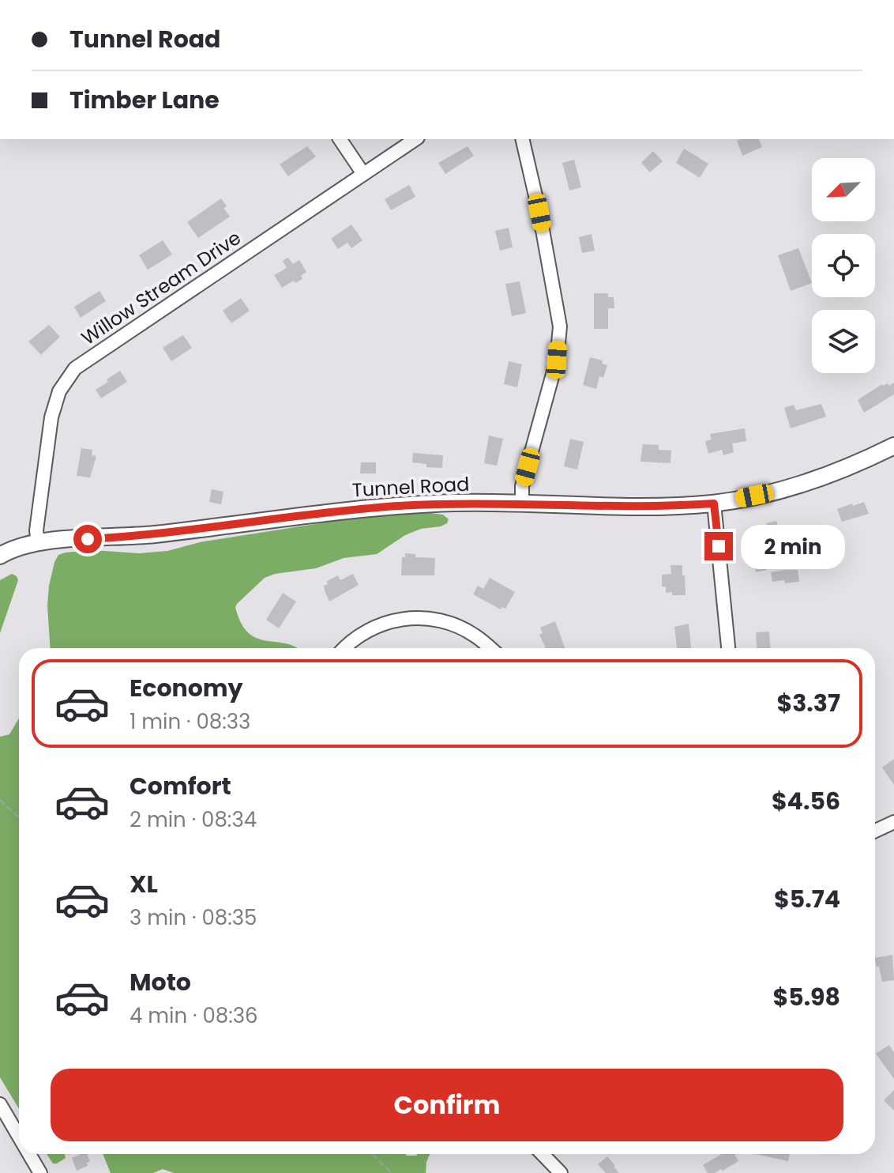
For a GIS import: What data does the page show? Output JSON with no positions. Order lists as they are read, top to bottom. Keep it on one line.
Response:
{"streets":{"main road":["Tunnel Road"],"street":["Willow Stream Drive"]},"crossings":[["Willow Stream Drive","Tunnel Road"]],"north":"bottom left","page":{"banner":["Tunnel Road","Timber Lane"],"bubble":"2 min","list":[{"name":"Economy","note":"1 min · 08:33","value":"$3.37"},{"name":"Comfort","note":"2 min · 08:34","value":"$4.56"},{"name":"XL","note":"3 min · 08:35","value":"$5.74"},{"name":"Moto","note":"4 min · 08:36","value":"$5.98"}],"buttons":"Confirm"}}
